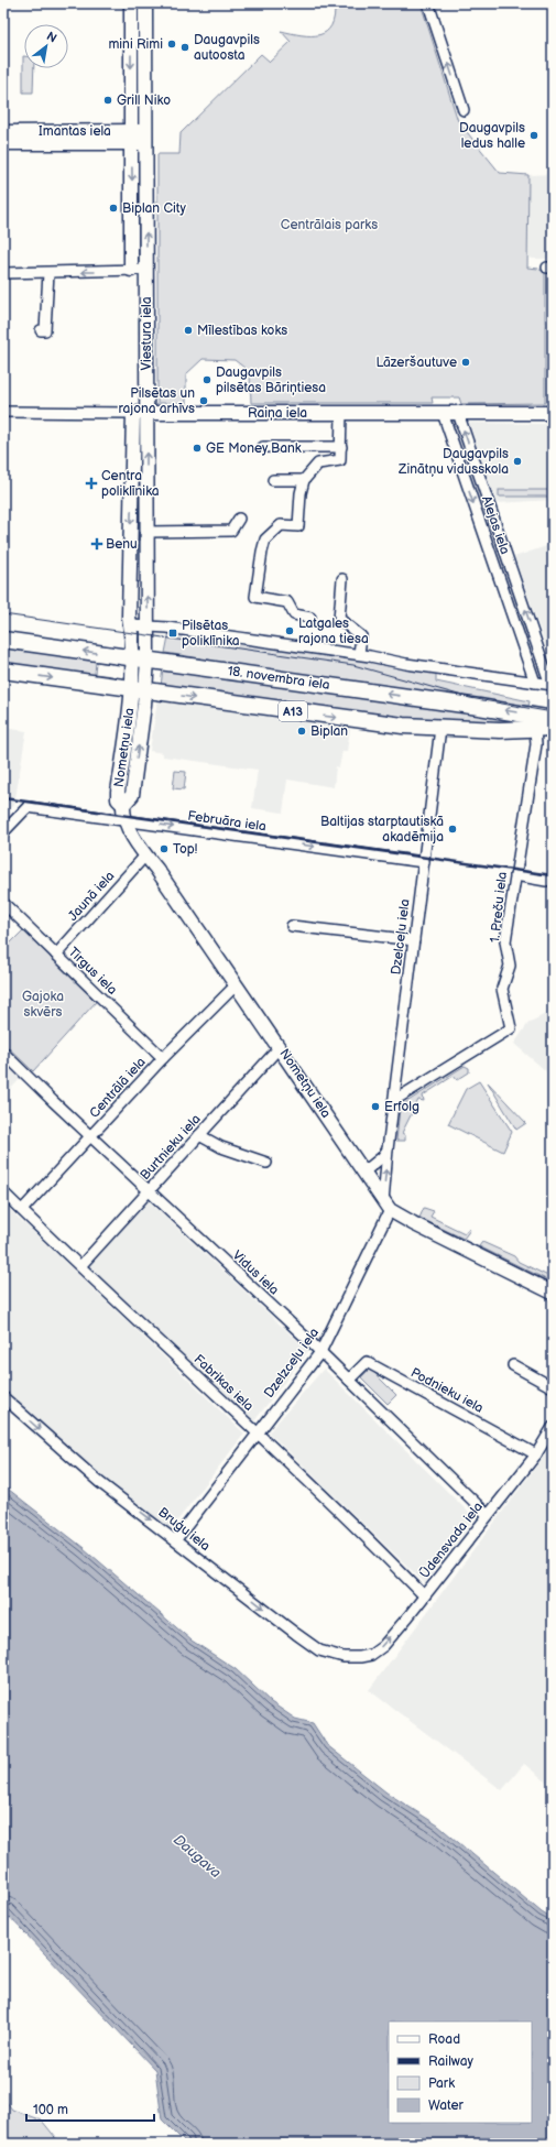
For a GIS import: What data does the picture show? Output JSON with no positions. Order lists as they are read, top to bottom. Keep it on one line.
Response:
{"streets":{"main road":["18. novembra iela","A13"],"street":["Imantas iela","Viestura iela","Raiņa iela","Alejas iela","Nometņu iela","Februāra iela","Jaunā iela","1. Preču iela","Dzelceļu iela","Tirgus iela","Centrālā iela","Burtnieku iela","Vidus iela","Dzelzceļu iela","Fabrikas iela","Podnieku iela","Bruģu iela","Ūdensvada iela"]},"crossings":[["Imantas iela","Viestura iela"],["Viestura iela","Raiņa iela"],["Viestura iela","18. novembra iela"],["Viestura iela","A13"],["Viestura iela","Nometņu iela"],["Raiņa iela","Alejas iela"],["A13","Nometņu iela"],["A13","1. Preču iela"],["A13","Dzelceļu iela"],["Nometņu iela","Februāra iela"],["Nometņu iela","Jaunā iela"],["Nometņu iela","Dzelceļu iela"],["Nometņu iela","Centrālā iela"],["Nometņu iela","Burtnieku iela"],["Nometņu iela","Dzelzceļu iela"],["Februāra iela","Dzelceļu iela"],["Jaunā iela","Tirgus iela"],["1. Preču iela","Dzelceļu iela"],["Dzelceļu iela","Dzelzceļu iela"],["Tirgus iela","Centrālā iela"],["Centrālā iela","Vidus iela"],["Centrālā iela","Fabrikas iela"],["Burtnieku iela","Vidus iela"],["Burtnieku iela","Fabrikas iela"],["Vidus iela","Dzelzceļu iela"],["Vidus iela","Podnieku iela"],["Vidus iela","Ūdensvada iela"],["Dzelzceļu iela","Fabrikas iela"],["Dzelzceļu iela","Bruģu iela"],["Fabrikas iela","Ūdensvada iela"],["Podnieku iela","Ūdensvada iela"],["Bruģu iela","Ūdensvada iela"]],"one_way":["Bruģu iela"],"water":["Daugava"],"parks":["Centrālais parks","Gajoka skvērs"],"places":{"other":["mini Rimi","Daugavpils autoosta","Grill Niko","Daugavpils ledus halle","Biplan City","Mīlestības koks","Lāzeršautuve","Daugavpils pilsētas Bāriņtiesa","Pilsētas un rajona arhīvs","GE Money Bank","Daugavpils Zinātņu vidusskola","Latgales rajona tiesa","Biplan","Baltijas starptautiskā akadēmija","Top!","Erfolg"],"health":["Centra poliklīnika","Benu"],"transit":["Pilsētas poliklīnika"]},"legend":["Road","Railway","Park","Water"],"scale_bar":"100 m","north":"top right"}
